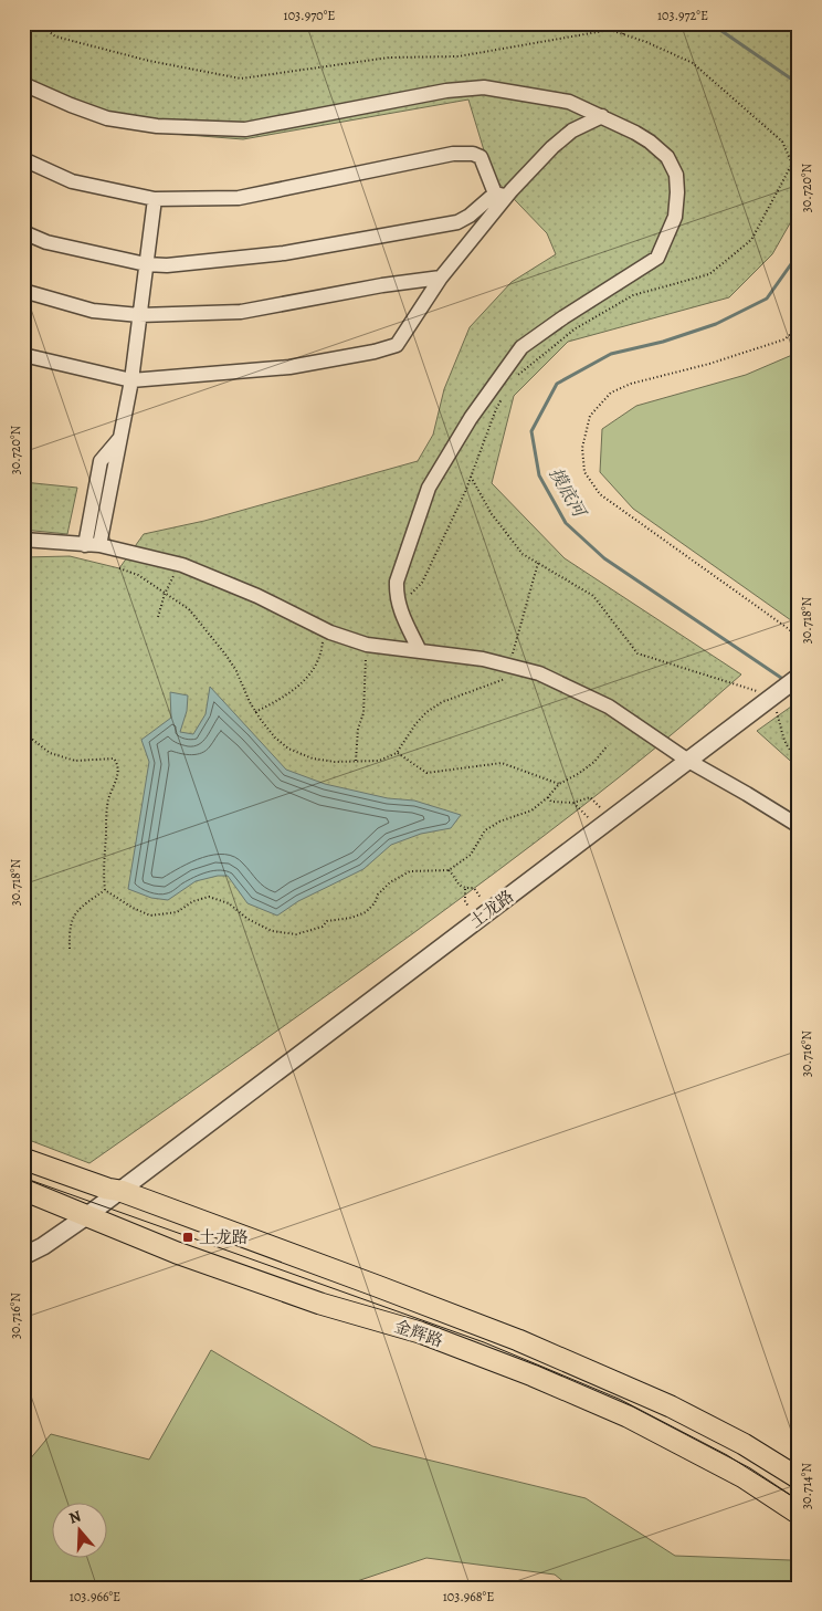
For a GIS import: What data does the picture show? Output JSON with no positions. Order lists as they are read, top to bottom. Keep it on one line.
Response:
{"streets":{"main road":["金辉路"],"street":["土龙路"]},"crossings":[["土龙路","金辉路"]],"water":["摸底河"],"places":{"transit":["土龙路"]},"north":"top","coordinates":["103.970°E","103.972°E","30.720°N","30.718°N","30.716°N","30.714°N","103.966°E","103.968°E"]}
